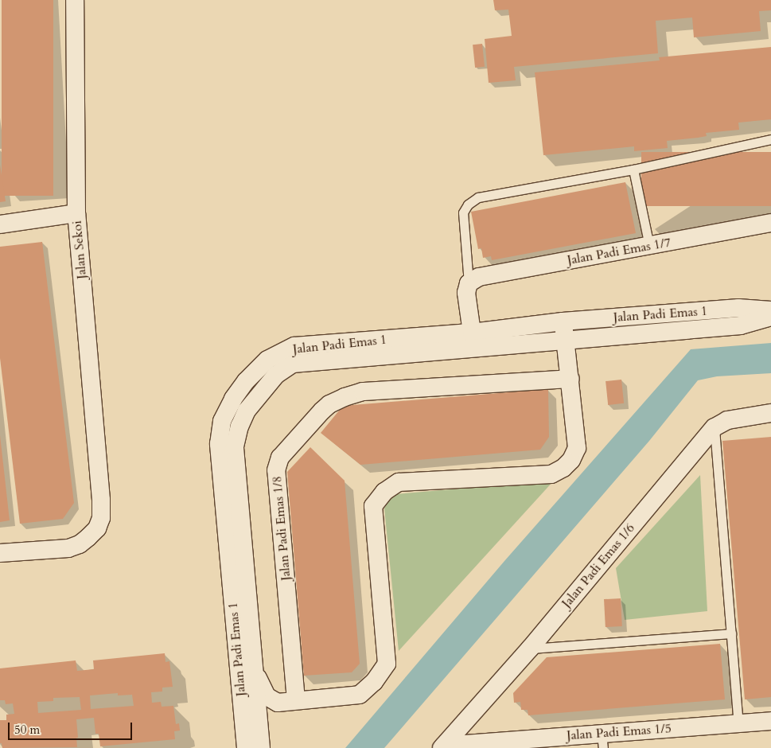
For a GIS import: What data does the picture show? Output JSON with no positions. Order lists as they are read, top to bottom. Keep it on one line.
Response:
{"streets":{"street":["Jalan Sekoi","Jalan Padi Emas 1/7","Jalan Padi Emas 1","Jalan Padi Emas 1/8","Jalan Padi Emas 1/6","Jalan Padi Emas 1/5"]},"crossings":[["Jalan Padi Emas 1/6","Jalan Padi Emas 1/5"]],"scale_bar":"50 m"}
